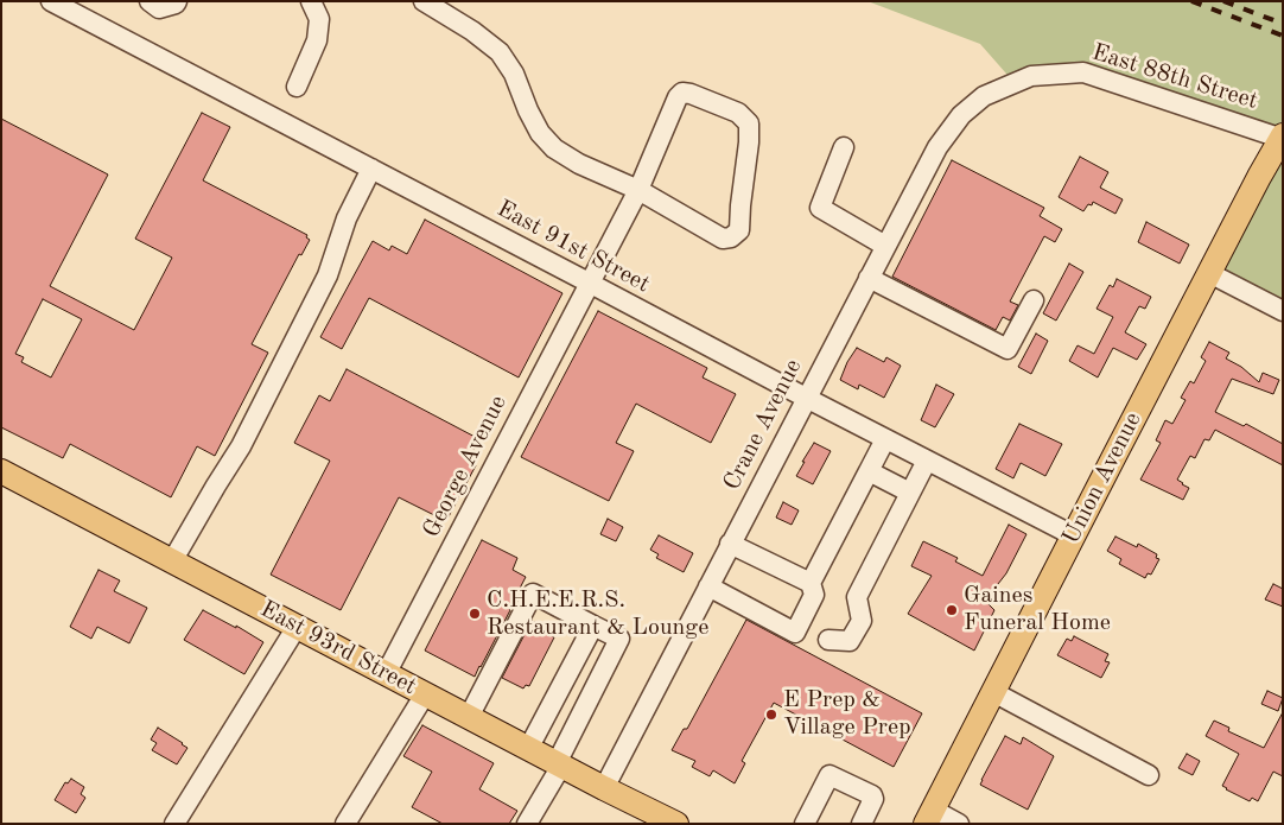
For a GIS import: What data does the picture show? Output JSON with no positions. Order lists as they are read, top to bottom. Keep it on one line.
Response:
{"streets":{"main road":["Union Avenue","East 93rd Street"],"street":["East 88th Street","East 91st Street","Crane Avenue","George Avenue"]},"crossings":[["East 88th Street","Crane Avenue"],["East 88th Street","Union Avenue"],["East 91st Street","Crane Avenue"],["East 91st Street","George Avenue"],["East 91st Street","Union Avenue"],["Crane Avenue","East 93rd Street"],["George Avenue","East 93rd Street"]],"places":["Gaines Funeral Home","C.H.E.E.R.S. Restaurant & Lounge","E Prep & Village Prep"]}
